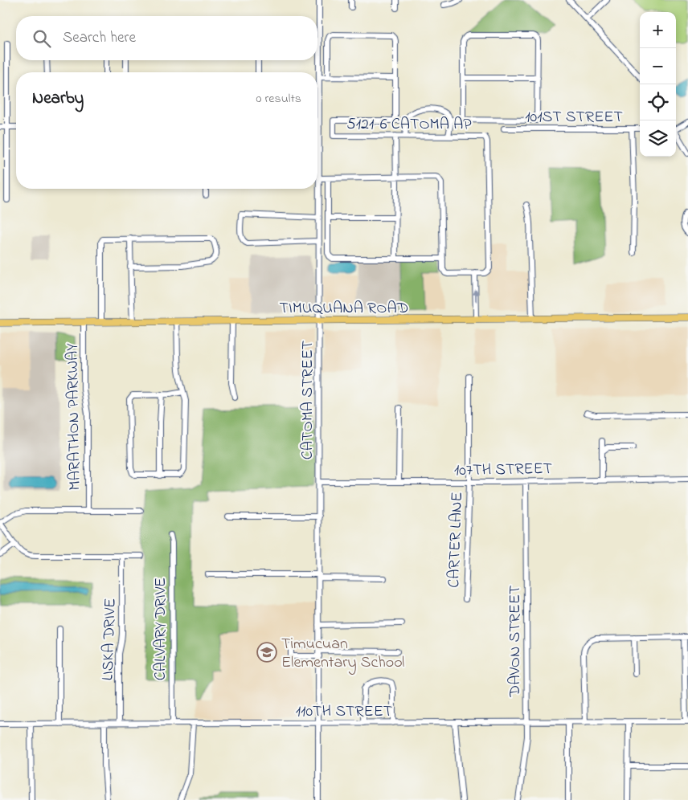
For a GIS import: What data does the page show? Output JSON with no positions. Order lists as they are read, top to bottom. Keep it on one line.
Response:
{"streets":{"main road":["TIMUQUANA ROAD"],"street":["101ST STREET","5121-6 CATOMA AP","CATOMA STREET","MARATHON PARKWAY","107TH STREET","CARTER LANE","CALVARY DRIVE","LISKA DRIVE","DAVON STREET","110TH STREET"]},"crossings":[["5121-6 CATOMA AP","CATOMA STREET"],["TIMUQUANA ROAD","CATOMA STREET"],["TIMUQUANA ROAD","MARATHON PARKWAY"],["CATOMA STREET","107TH STREET"],["CATOMA STREET","110TH STREET"],["107TH STREET","CARTER LANE"],["107TH STREET","DAVON STREET"],["CALVARY DRIVE","110TH STREET"],["LISKA DRIVE","110TH STREET"],["DAVON STREET","110TH STREET"]],"places":{"school or university":["Timucuan Elementary School"]},"page":{"map_buttons":["+","−"],"search":"Search here","heading":["Nearby","0 results"]}}
